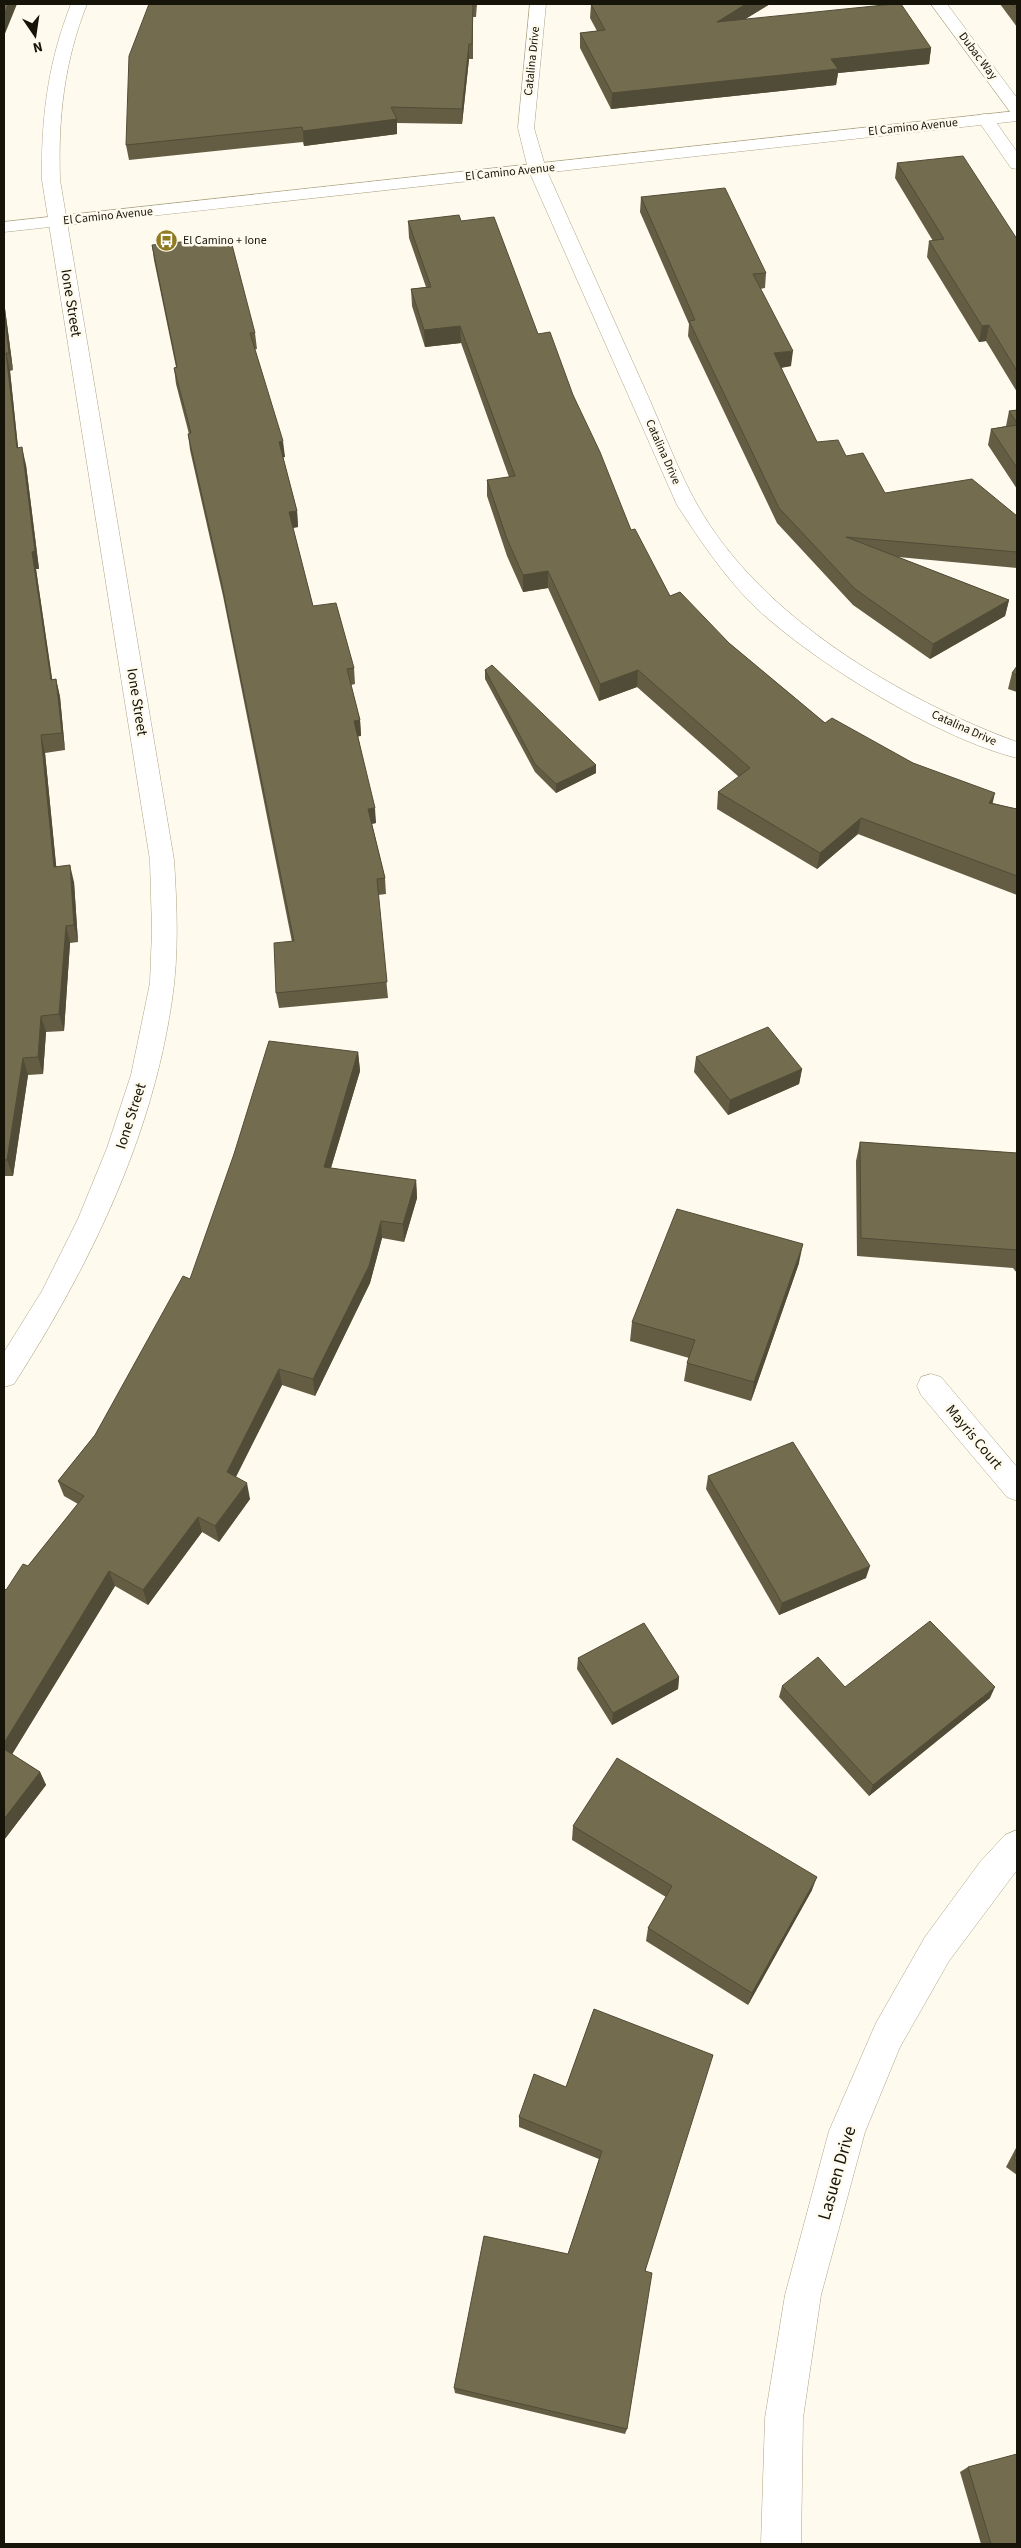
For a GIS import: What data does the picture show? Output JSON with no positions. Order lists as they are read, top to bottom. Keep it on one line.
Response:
{"streets":{"street":["Dubac Way","Catalina Drive","El Camino Avenue","Ione Street","Mayris Court","Lasuen Drive"]},"crossings":[["Catalina Drive","El Camino Avenue"],["El Camino Avenue","Ione Street"]],"places":{"bus stop":["El Camino + Ione"]},"north":"bottom"}
